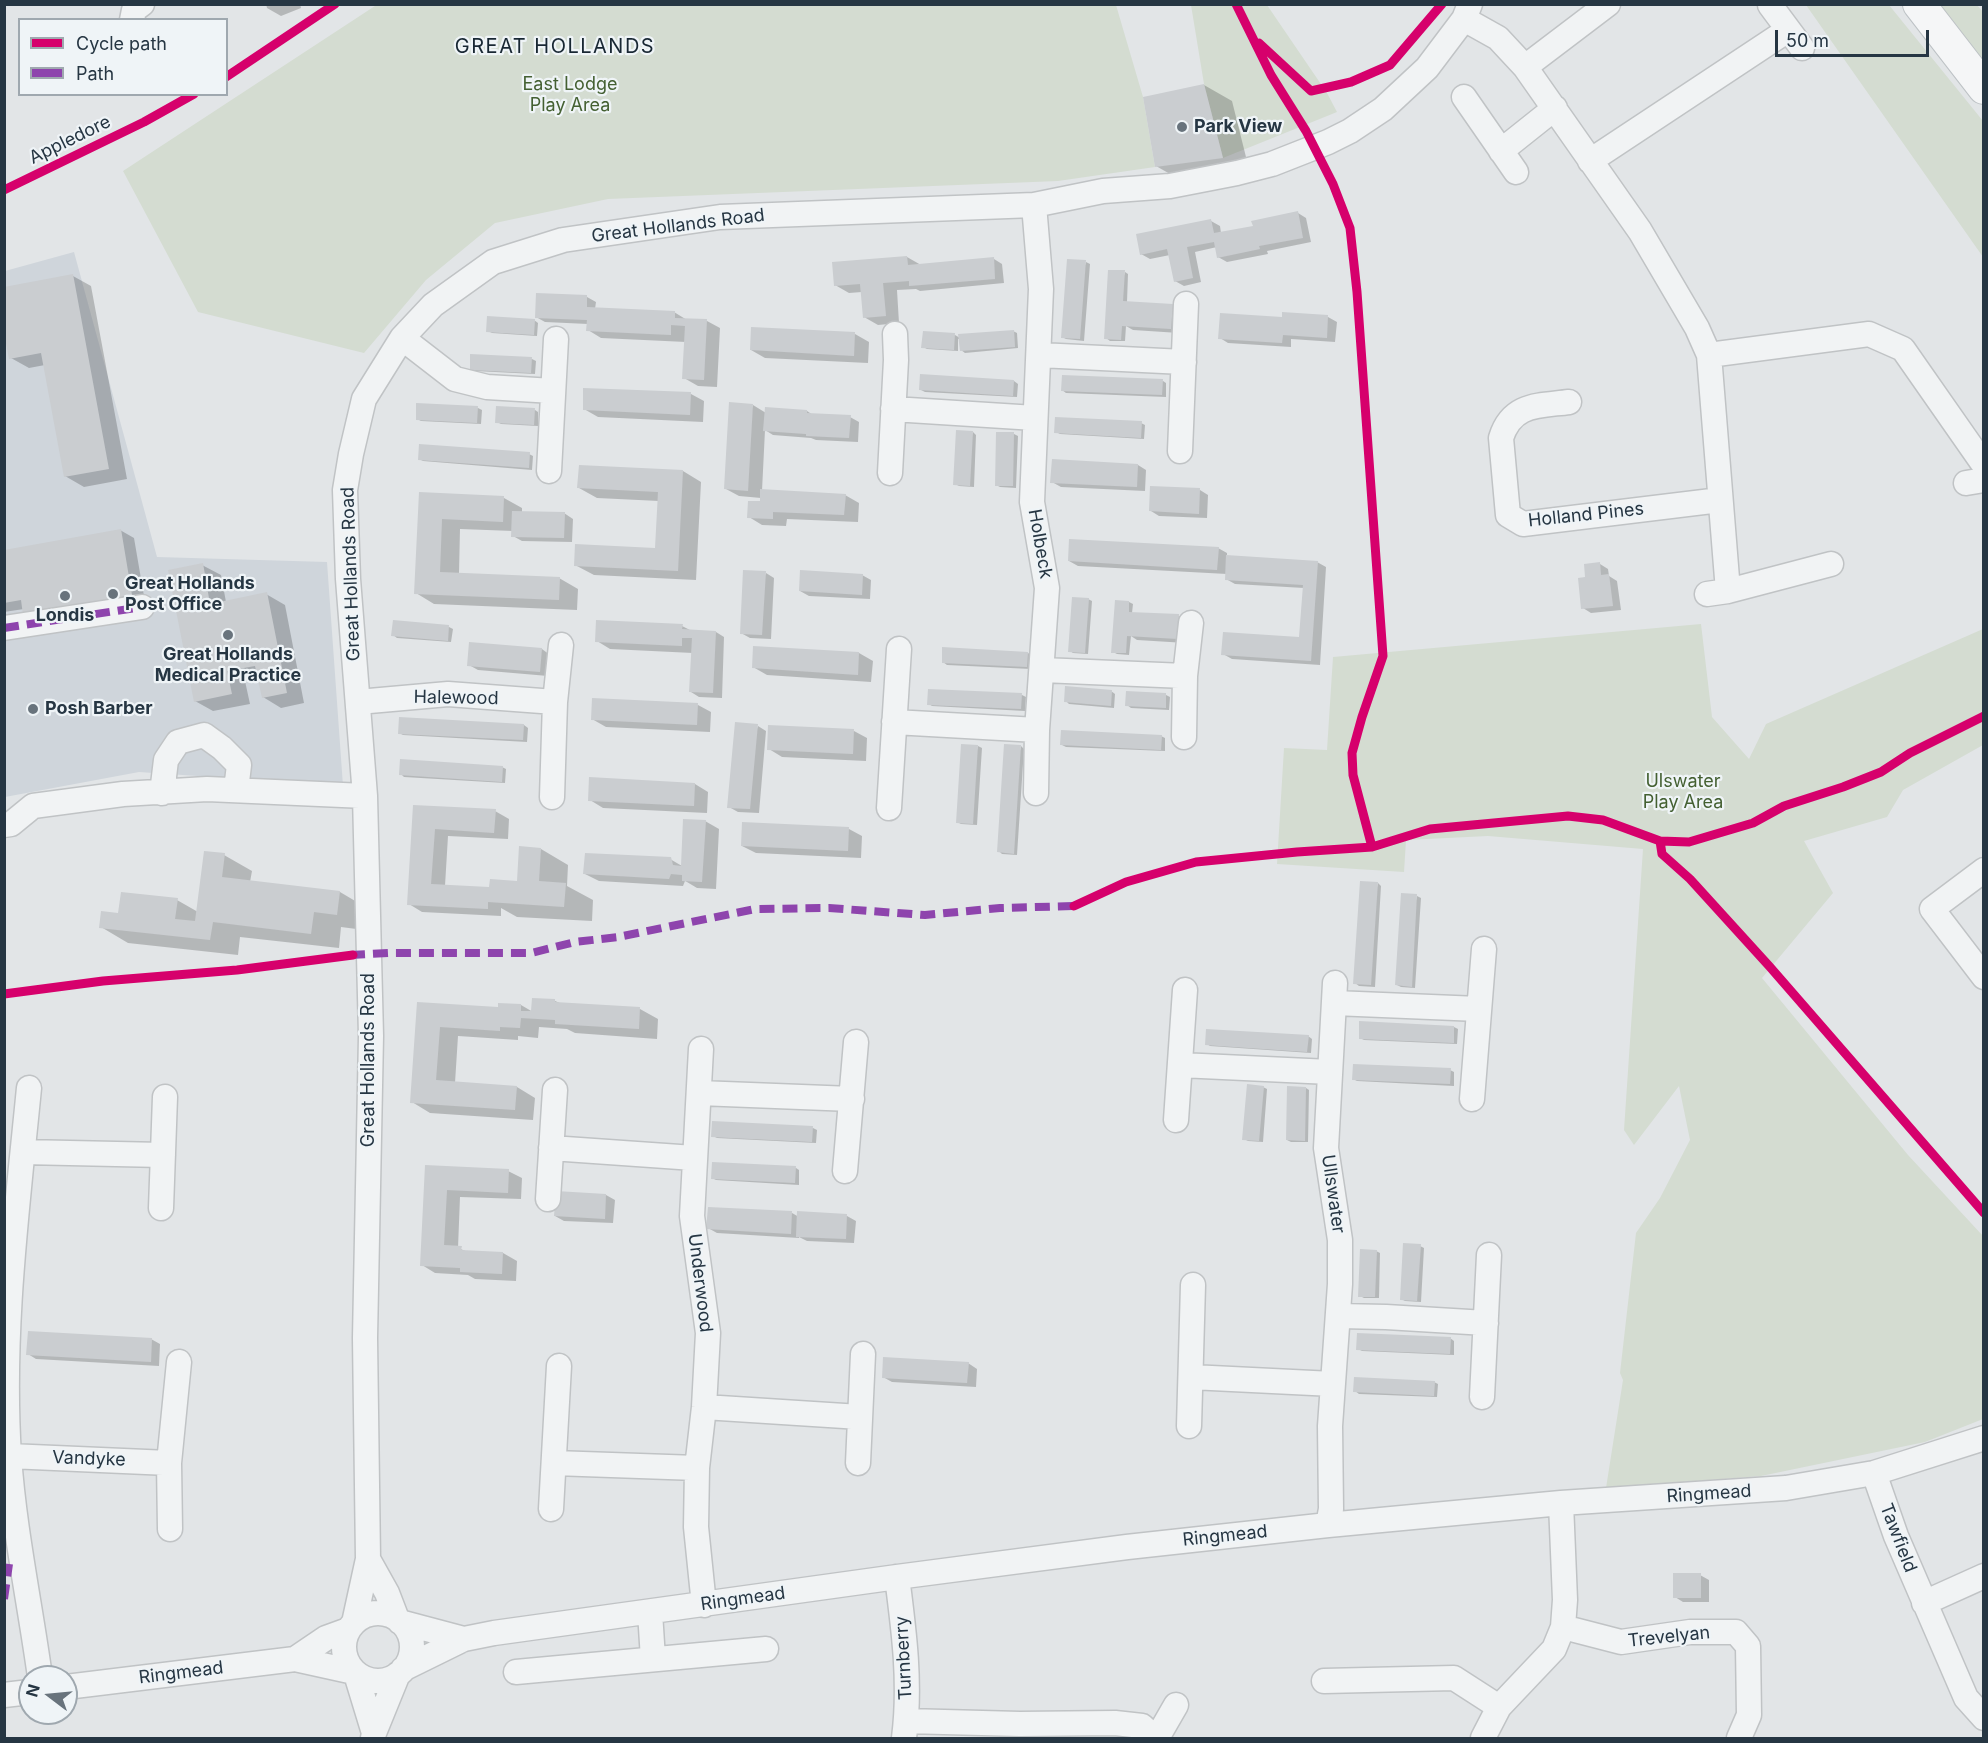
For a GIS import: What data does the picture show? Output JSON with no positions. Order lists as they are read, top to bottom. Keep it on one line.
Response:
{"streets":{"street":["Great Hollands Road","Holland Pines","Holbeck","Halewood","Ullswater","Underwood","Vandyke","Ringmead","Tawfield","Trevelyan","Turnberry"],"cycle path":["Appledore"]},"crossings":[["Great Hollands Road","Holbeck"],["Great Hollands Road","Halewood"],["Great Hollands Road","Ringmead"],["Ullswater","Ringmead"],["Underwood","Ringmead"],["Ringmead","Tawfield"],["Ringmead","Turnberry"]],"districts":["GREAT HOLLANDS"],"parks":["East Lodge Play Area","Ulswater Play Area"],"places":["Park View","Great Hollands Post Office","Londis","Great Hollands Medical Practice","Posh Barber"],"legend":["Cycle path","Path"],"scale_bar":"50 m","north":"left"}
